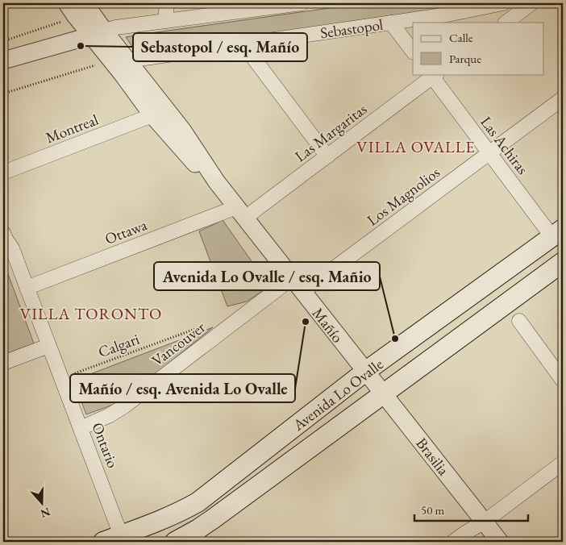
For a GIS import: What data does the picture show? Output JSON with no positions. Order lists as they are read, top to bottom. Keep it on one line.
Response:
{"streets":{"main road":["Avenida Lo Ovalle"],"street":["Sebastopol","Montreal","Las Margaritas","Las Achiras","Los Magnolios","Ottawa","Mañío","Vancouver","Ontario","Brasilia"],"path":["Calgari"]},"crossings":[["Sebastopol","Mañío"],["Montreal","Mañío"],["Las Margaritas","Las Achiras"],["Las Margaritas","Ottawa"],["Las Margaritas","Mañío"],["Las Achiras","Los Magnolios"],["Las Achiras","Avenida Lo Ovalle"],["Los Magnolios","Mañío"],["Ottawa","Mañío"],["Ottawa","Ontario"],["Mañío","Vancouver"],["Mañío","Avenida Lo Ovalle"],["Mañío","Brasilia"],["Vancouver","Ontario"],["Calgari","Ontario"],["Avenida Lo Ovalle","Ontario"],["Avenida Lo Ovalle","Brasilia"]],"districts":["VILLA OVALLE","VILLA TORONTO"],"places":["Sebastopol / esq. Mañío","Mañío / esq. Avenida Lo Ovalle","Avenida Lo Ovalle / esq. Mañio"],"legend":["Calle","Parque"],"scale_bar":"50 m","north":"bottom"}
